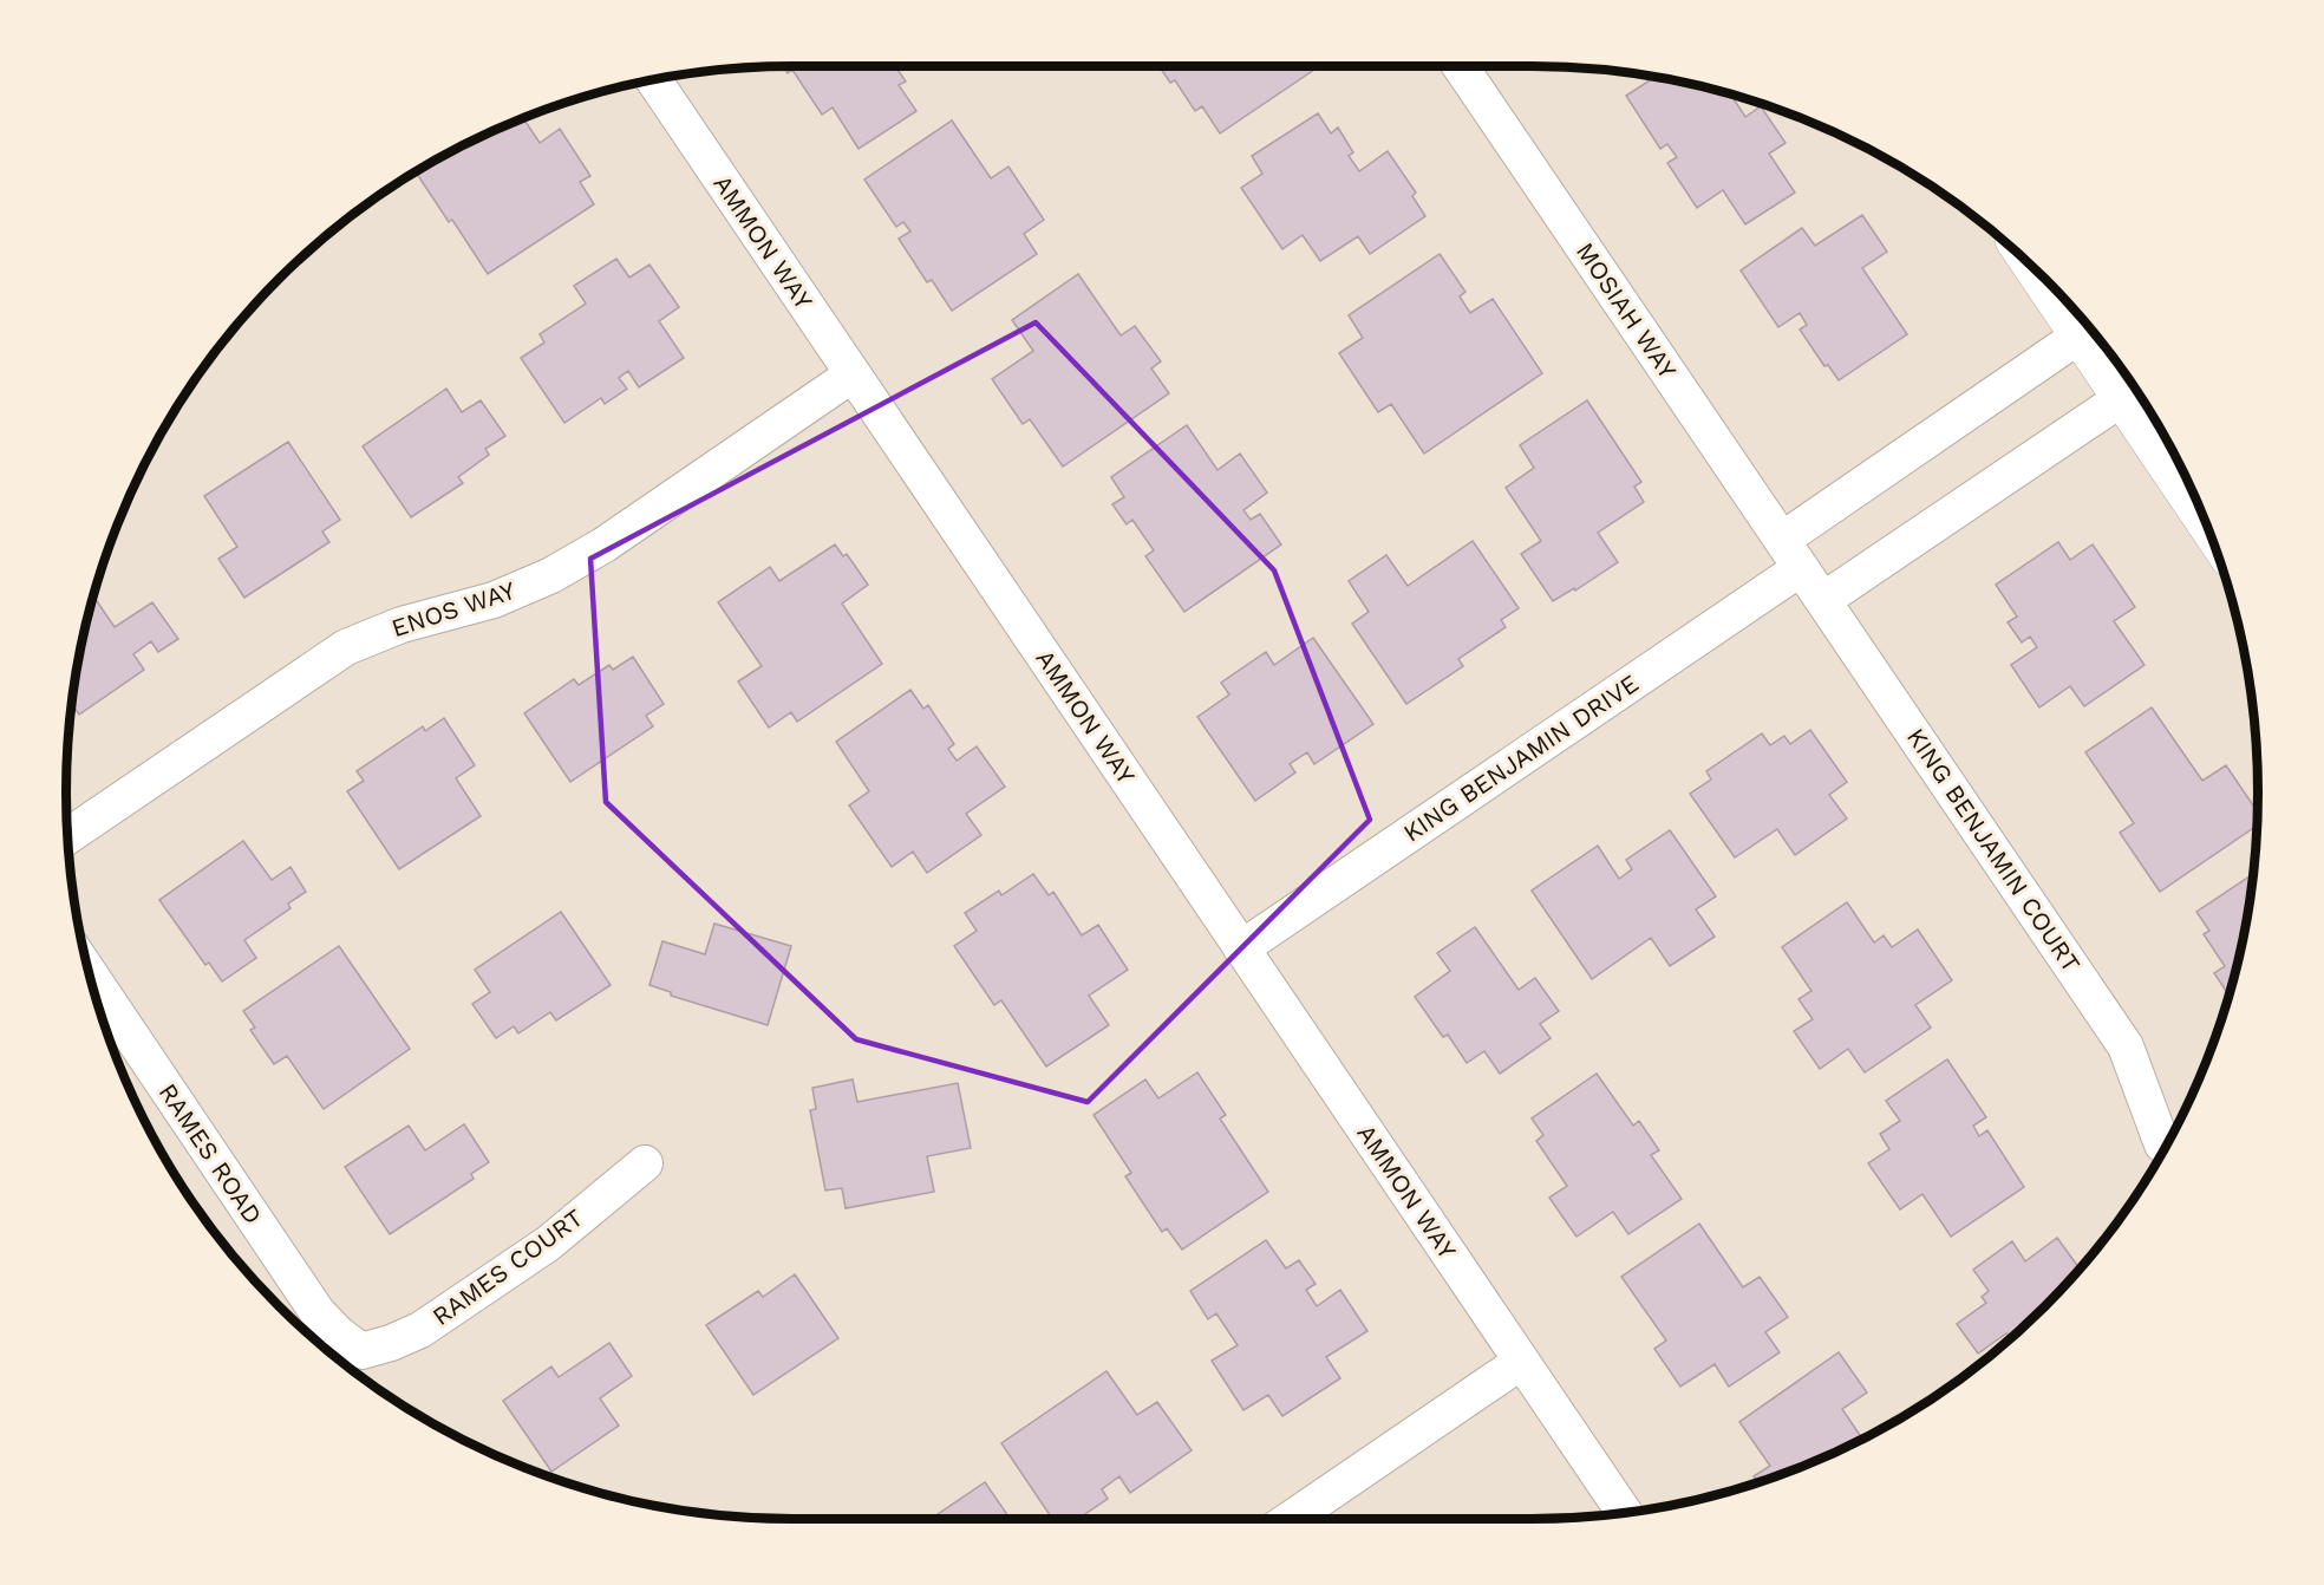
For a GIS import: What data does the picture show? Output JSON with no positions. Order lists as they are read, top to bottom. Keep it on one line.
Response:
{"streets":{"street":["AMMON WAY","MOSIAH WAY","ENOS WAY","KING BENJAMIN DRIVE","KING BENJAMIN COURT","RAMES ROAD","RAMES COURT"]},"crossings":[["AMMON WAY","ENOS WAY"],["AMMON WAY","KING BENJAMIN DRIVE"],["MOSIAH WAY","KING BENJAMIN DRIVE"],["MOSIAH WAY","KING BENJAMIN COURT"],["KING BENJAMIN DRIVE","KING BENJAMIN COURT"],["RAMES ROAD","RAMES COURT"]]}
